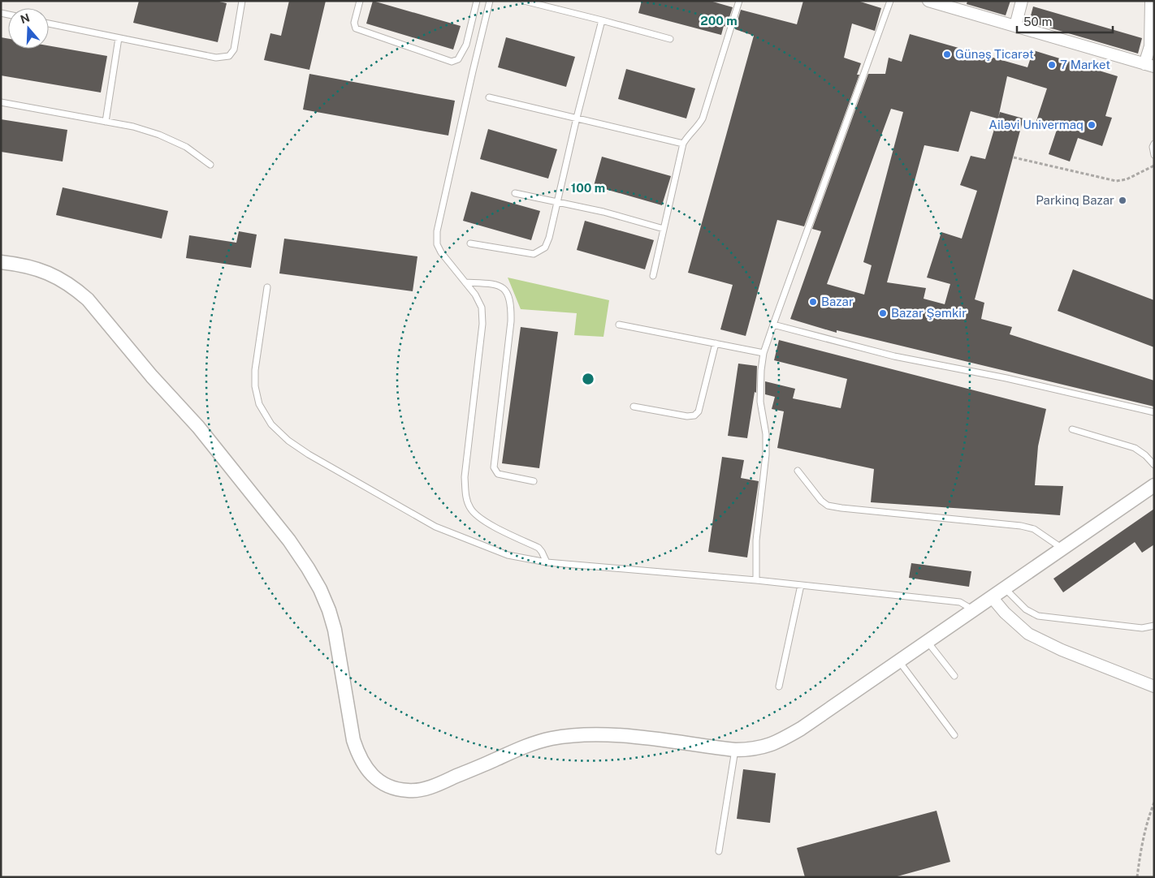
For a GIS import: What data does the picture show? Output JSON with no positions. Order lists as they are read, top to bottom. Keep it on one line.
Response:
{"places":["Günəş Ticarət","7 Market","Ailəvi Univermaq","Parkinq Bazar","Bazar","Bazar Şəmkir"],"scale_bar":"50 m","north":"top","rings":["200 m","100 m"]}
